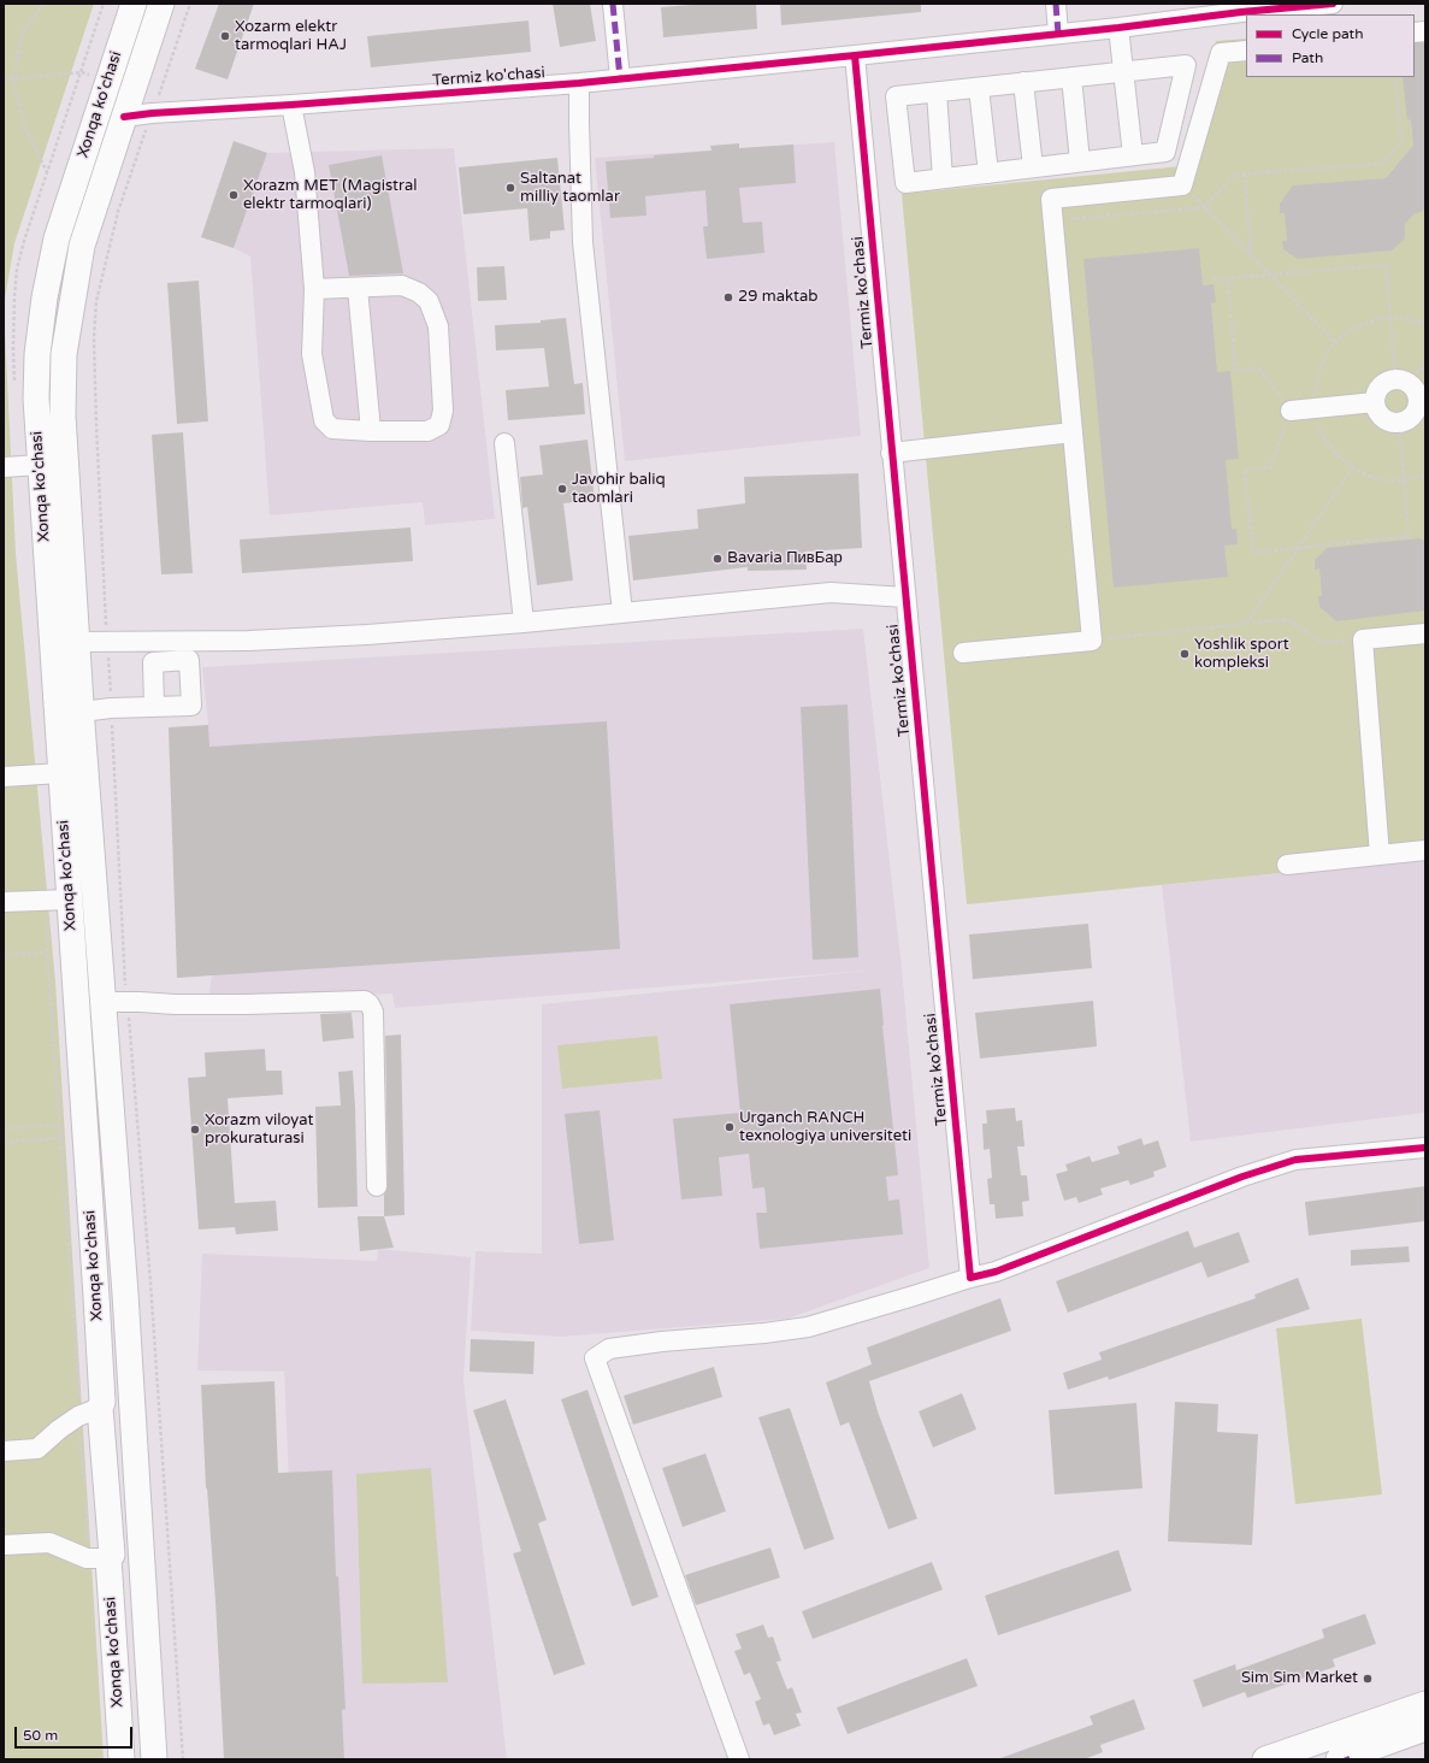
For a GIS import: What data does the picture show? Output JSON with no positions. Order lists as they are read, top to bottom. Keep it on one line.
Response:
{"streets":{"main road":["Xonqa ko'chasi"],"street":["Termiz ko'chasi"]},"crossings":[["Termiz ko'chasi","Xonqa ko'chasi"]],"places":["Xozarm elektr tarmoqlari HAJ","Saltanat milliy taomlar","Xorazm MET (Magistral elektr tarmoqlari)","29 maktab","Javohir baliq taomlari","Bavaria ПивБар","Yoshlik sport kompleksi","Urganch RANCH texnologiya universiteti","Xorazm viloyat prokuraturasi","Sim Sim Market"],"legend":["Cycle path","Path"],"scale_bar":"50 m"}
